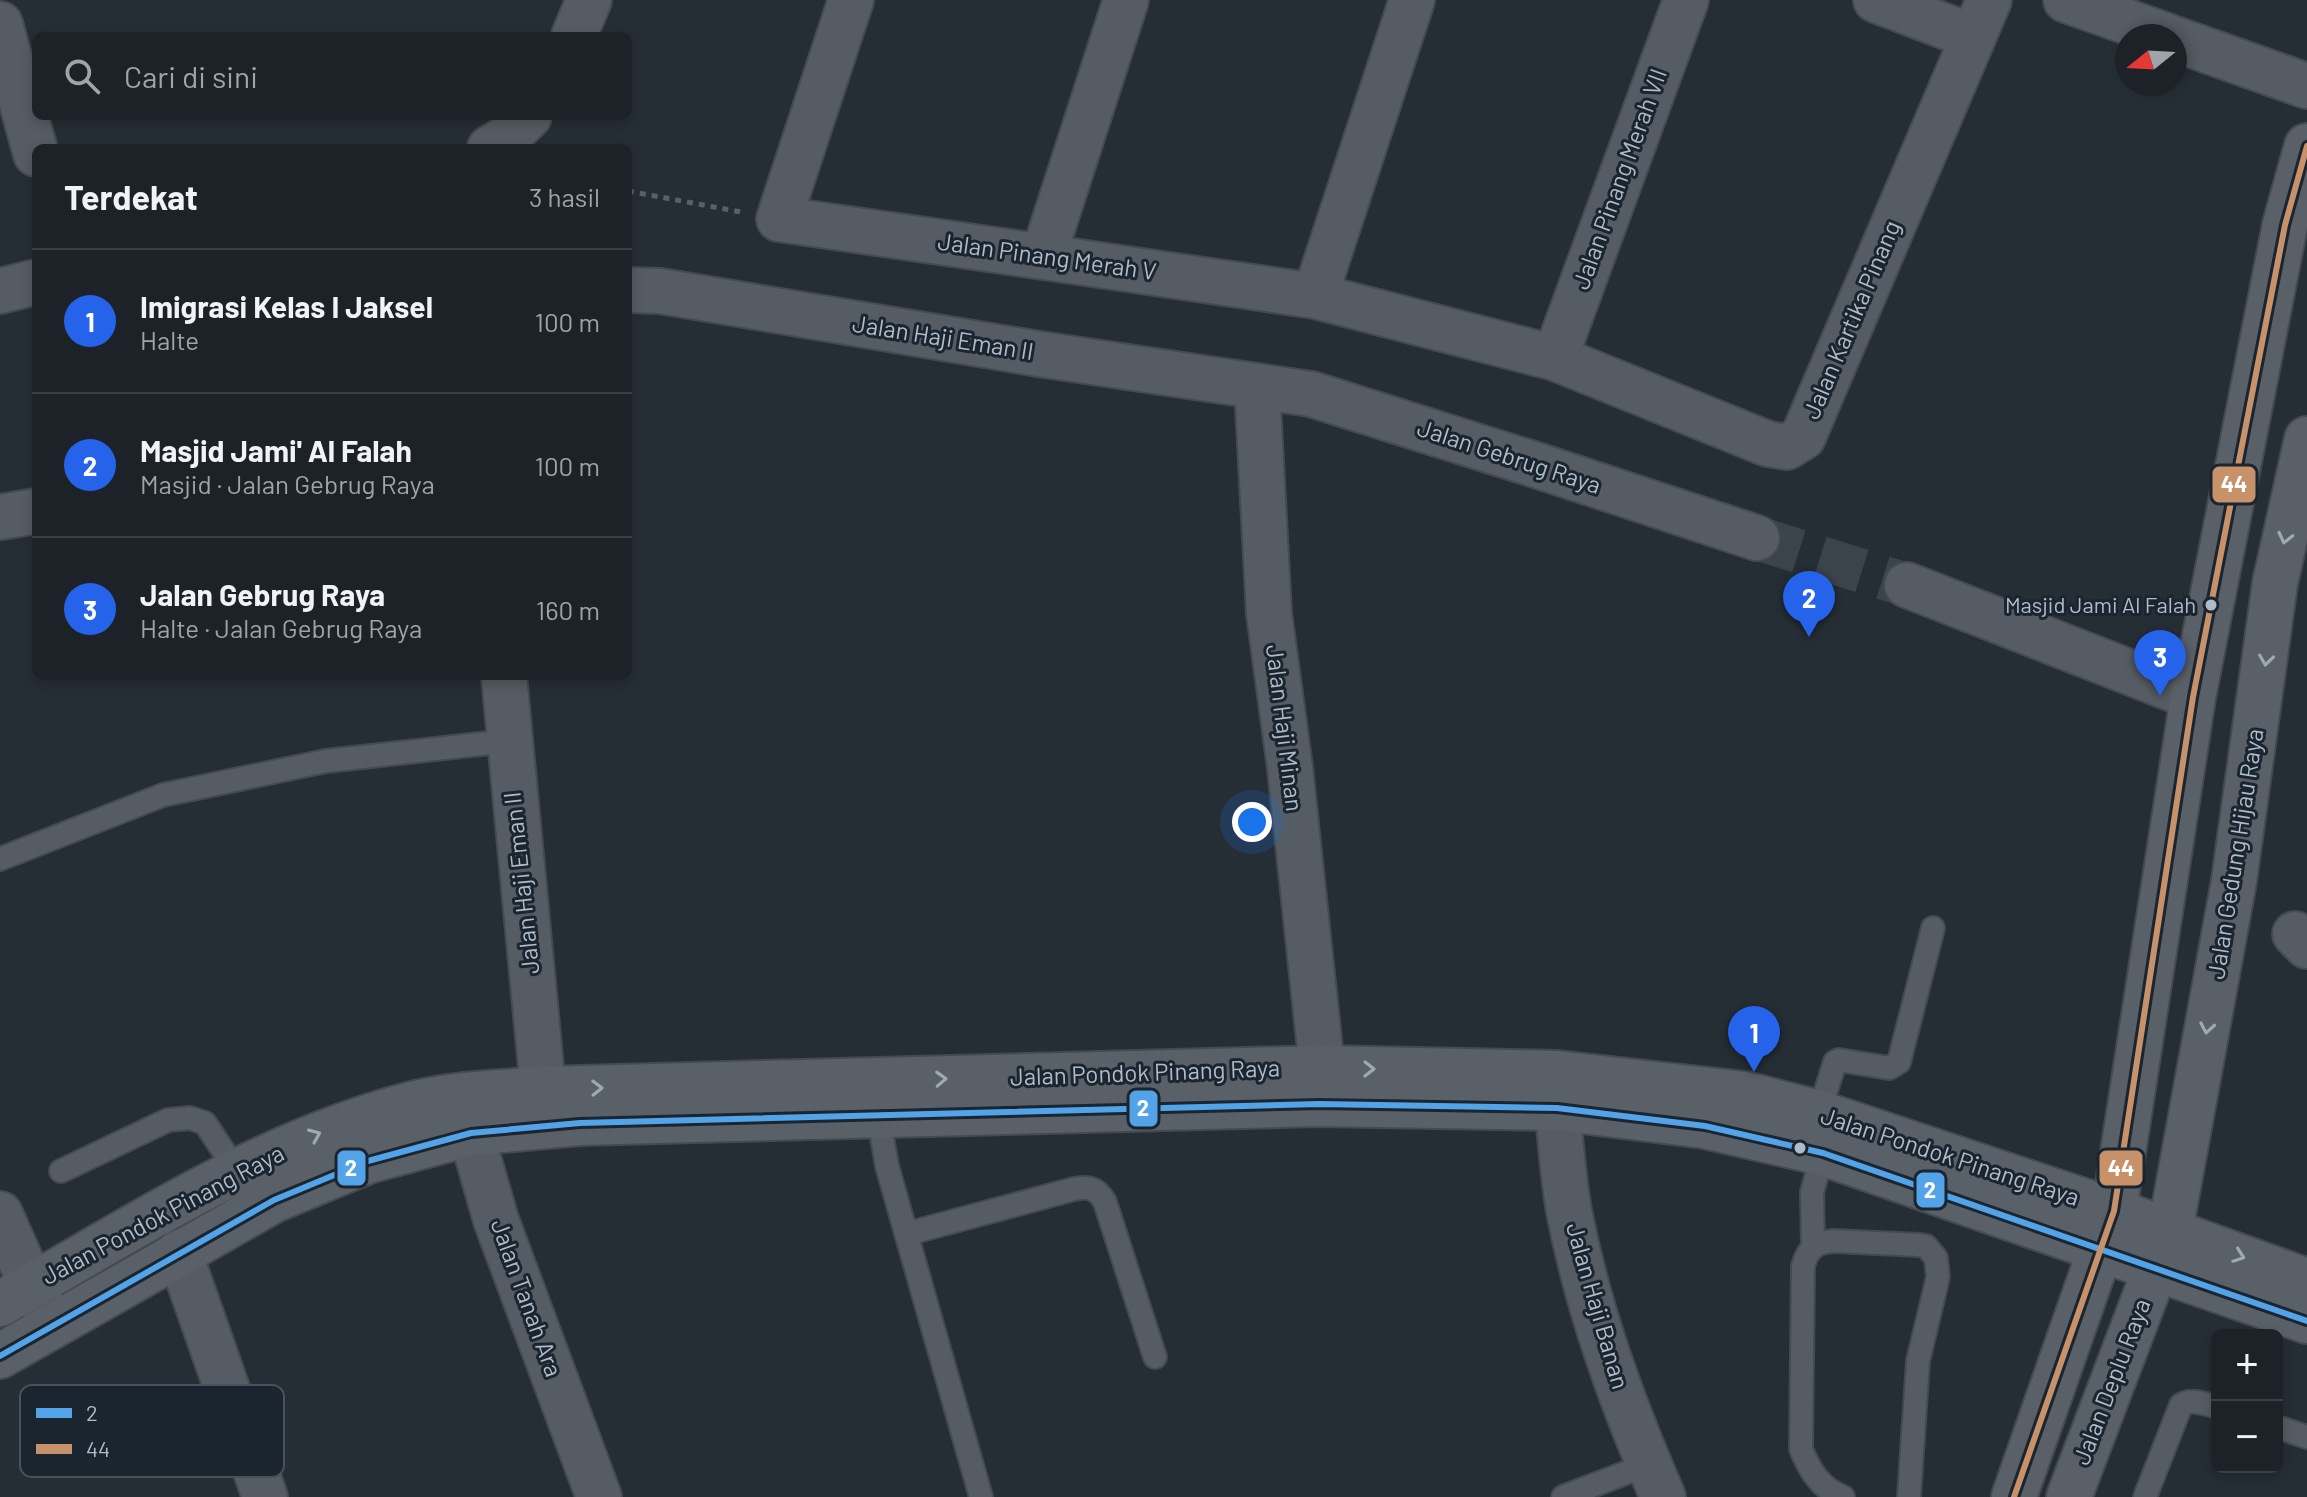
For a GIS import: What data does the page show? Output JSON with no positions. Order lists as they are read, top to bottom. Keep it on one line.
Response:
{"streets":{"main road":["Jalan Gedung Hijau Raya","Jalan Pondok Pinang Raya","Jalan Deplu Raya"],"street":["Jalan Pinang Merah VII","Jalan Pinang Merah V","Jalan Kartika Pinang","Jalan Haji Eman II","Jalan Gebrug Raya","Jalan Haji Minan","Jalan Tanah Ara","Jalan Haji Banan"]},"crossings":[["Jalan Pinang Merah VII","Jalan Pinang Merah V"],["Jalan Pinang Merah VII","Jalan Kartika Pinang"],["Jalan Pinang Merah V","Jalan Kartika Pinang"],["Jalan Haji Eman II","Jalan Gebrug Raya"],["Jalan Haji Eman II","Jalan Haji Minan"],["Jalan Haji Eman II","Jalan Pondok Pinang Raya"],["Jalan Gebrug Raya","Jalan Haji Minan"],["Jalan Haji Minan","Jalan Pondok Pinang Raya"],["Jalan Gedung Hijau Raya","Jalan Pondok Pinang Raya"],["Jalan Gedung Hijau Raya","Jalan Deplu Raya"],["Jalan Pondok Pinang Raya","Jalan Tanah Ara"],["Jalan Pondok Pinang Raya","Jalan Haji Banan"],["Jalan Pondok Pinang Raya","Jalan Deplu Raya"]],"places":["Masjid Jami Al Falah"],"lines":["transit line 44","transit line 2"],"legend":["2","44"],"north":"left","page":{"search":"Cari di sini","heading":["Terdekat","3 hasil"],"list":[{"mark":"1","name":"Imigrasi Kelas I Jaksel","note":"Halte","value":"100 m"},{"mark":"2","name":"Masjid Jami' Al Falah","note":"Masjid · Jalan Gebrug Raya","value":"100 m"},{"mark":"3","name":"Jalan Gebrug Raya","note":"Halte · Jalan Gebrug Raya","value":"160 m"}],"pins":["2","3","1"],"map_buttons":["+","−"]}}
